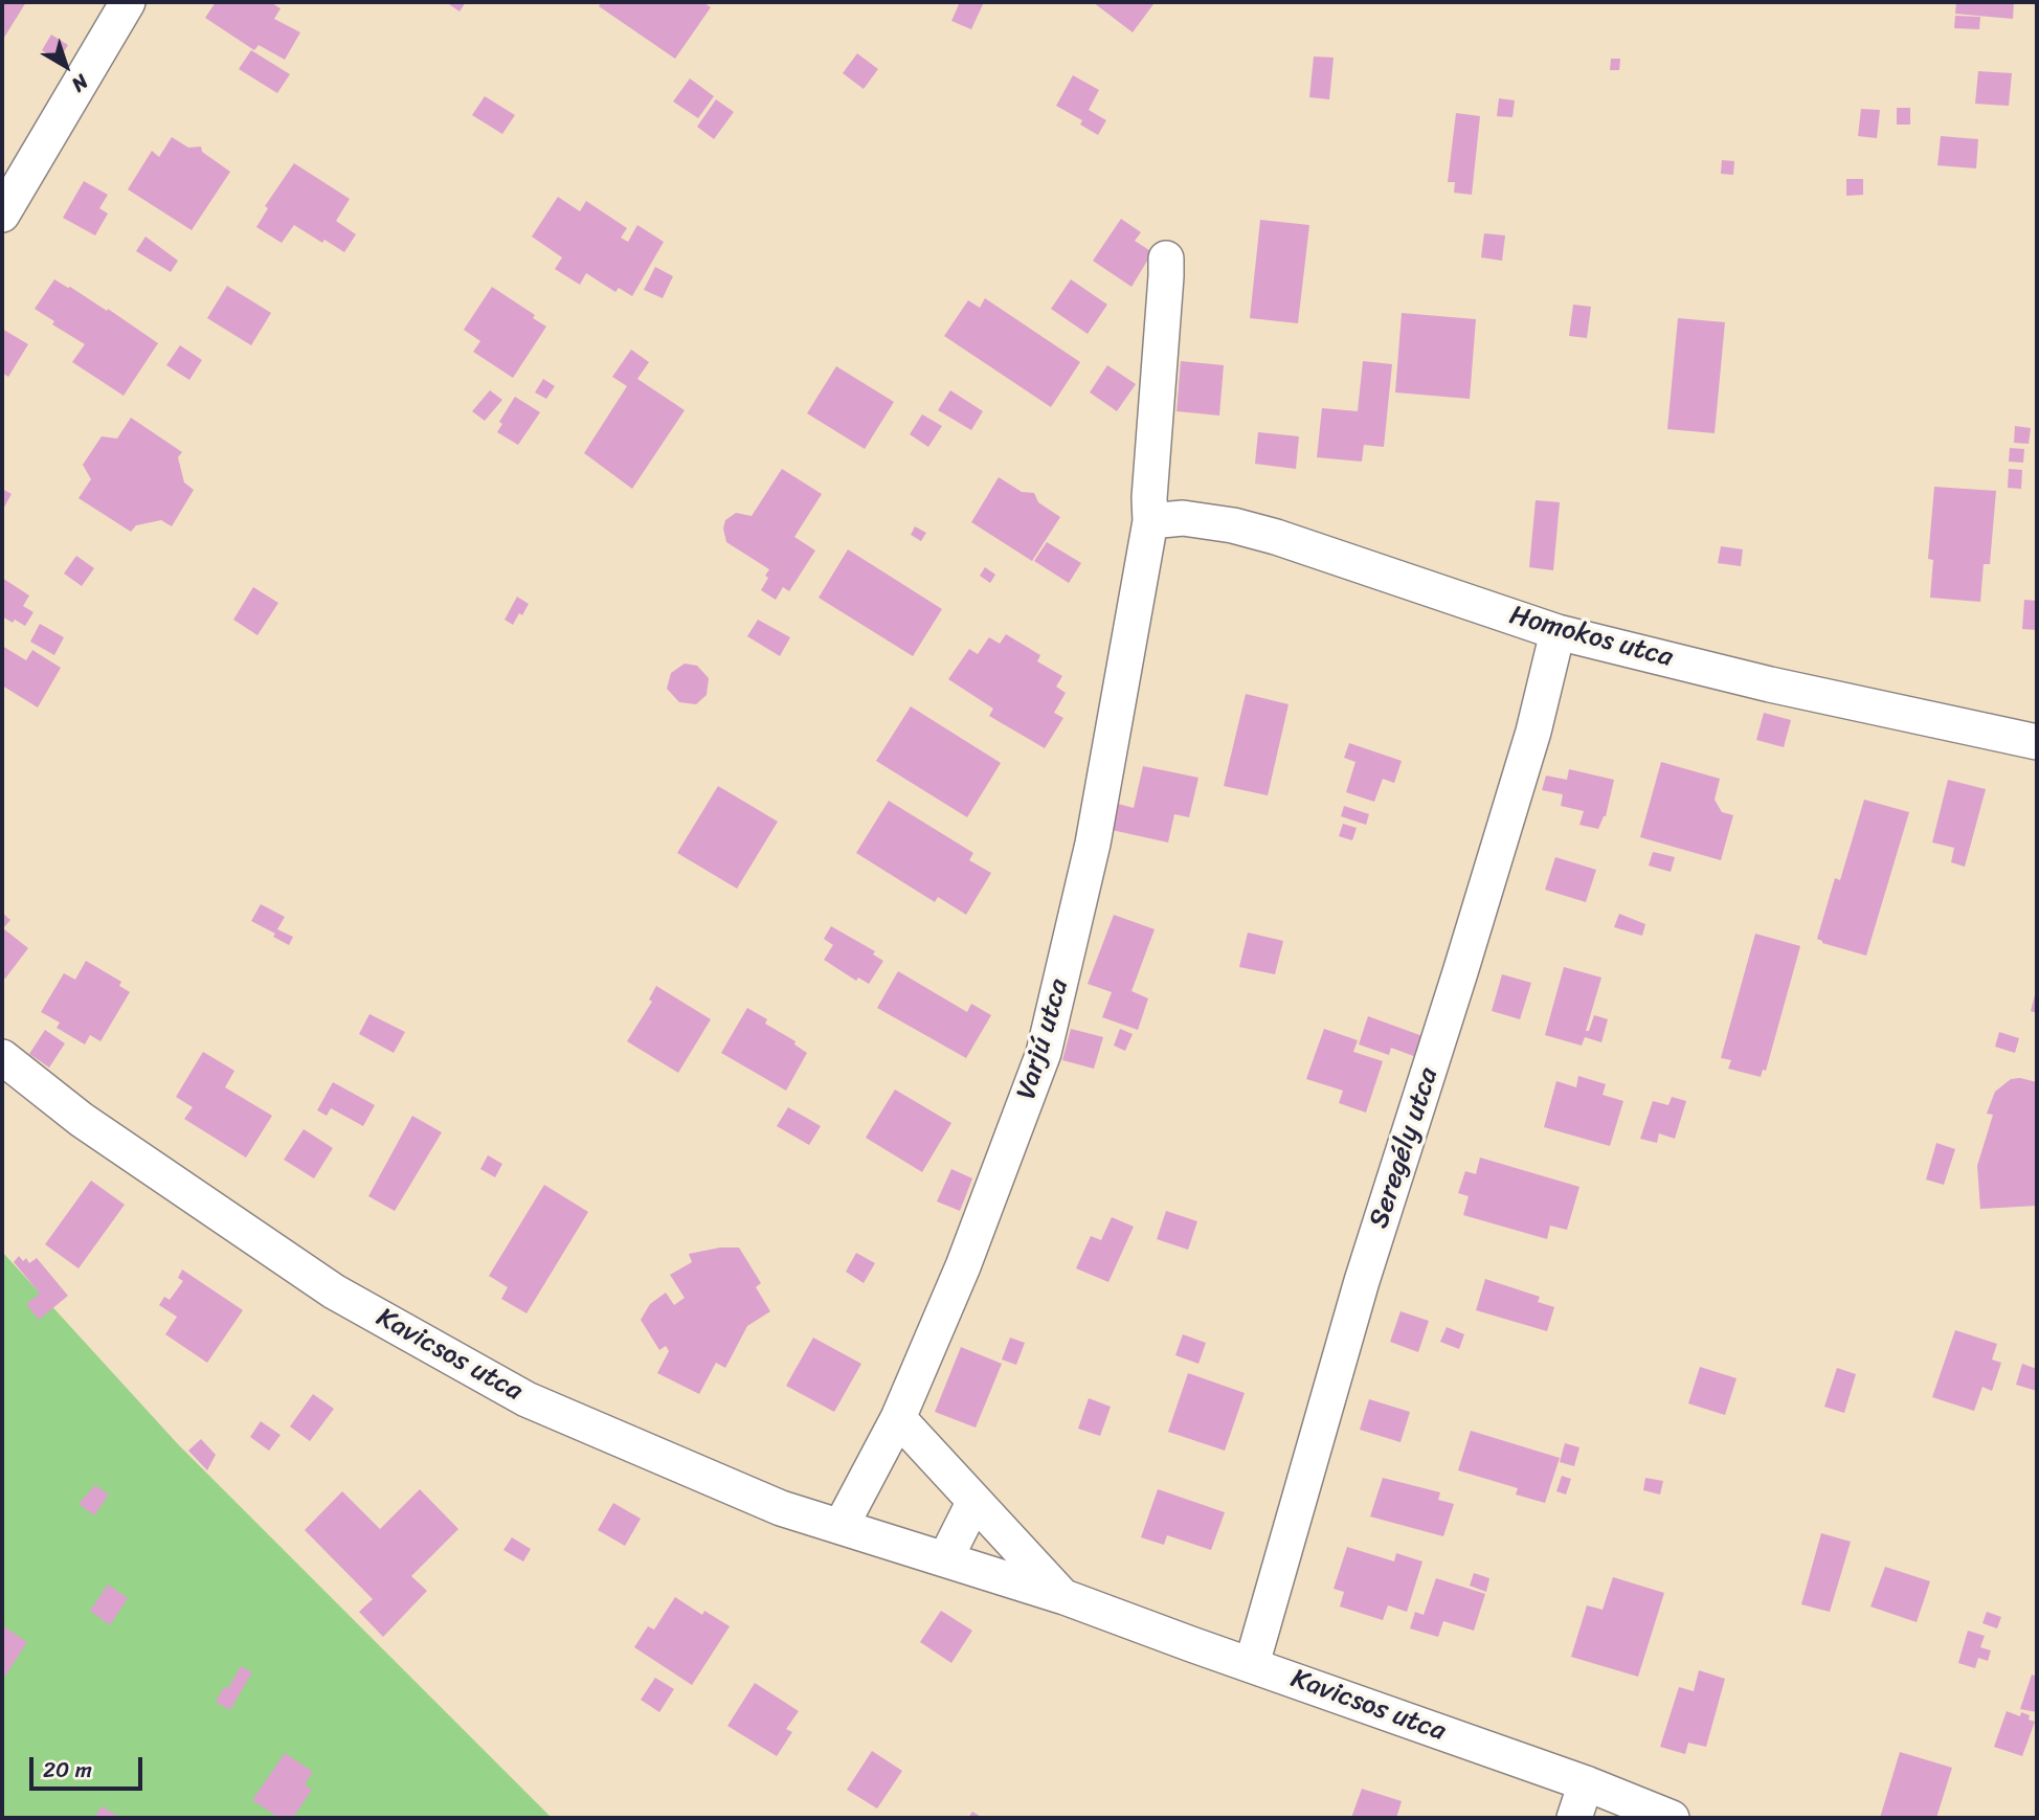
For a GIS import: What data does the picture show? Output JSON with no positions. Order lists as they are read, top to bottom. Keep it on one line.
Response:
{"streets":{"street":["Homokos utca","Varjú utca","Seregély utca","Kavicsos utca"]},"crossings":[["Homokos utca","Varjú utca"],["Homokos utca","Seregély utca"],["Varjú utca","Kavicsos utca"],["Seregély utca","Kavicsos utca"]],"scale_bar":"20 m","north":"bottom right"}
